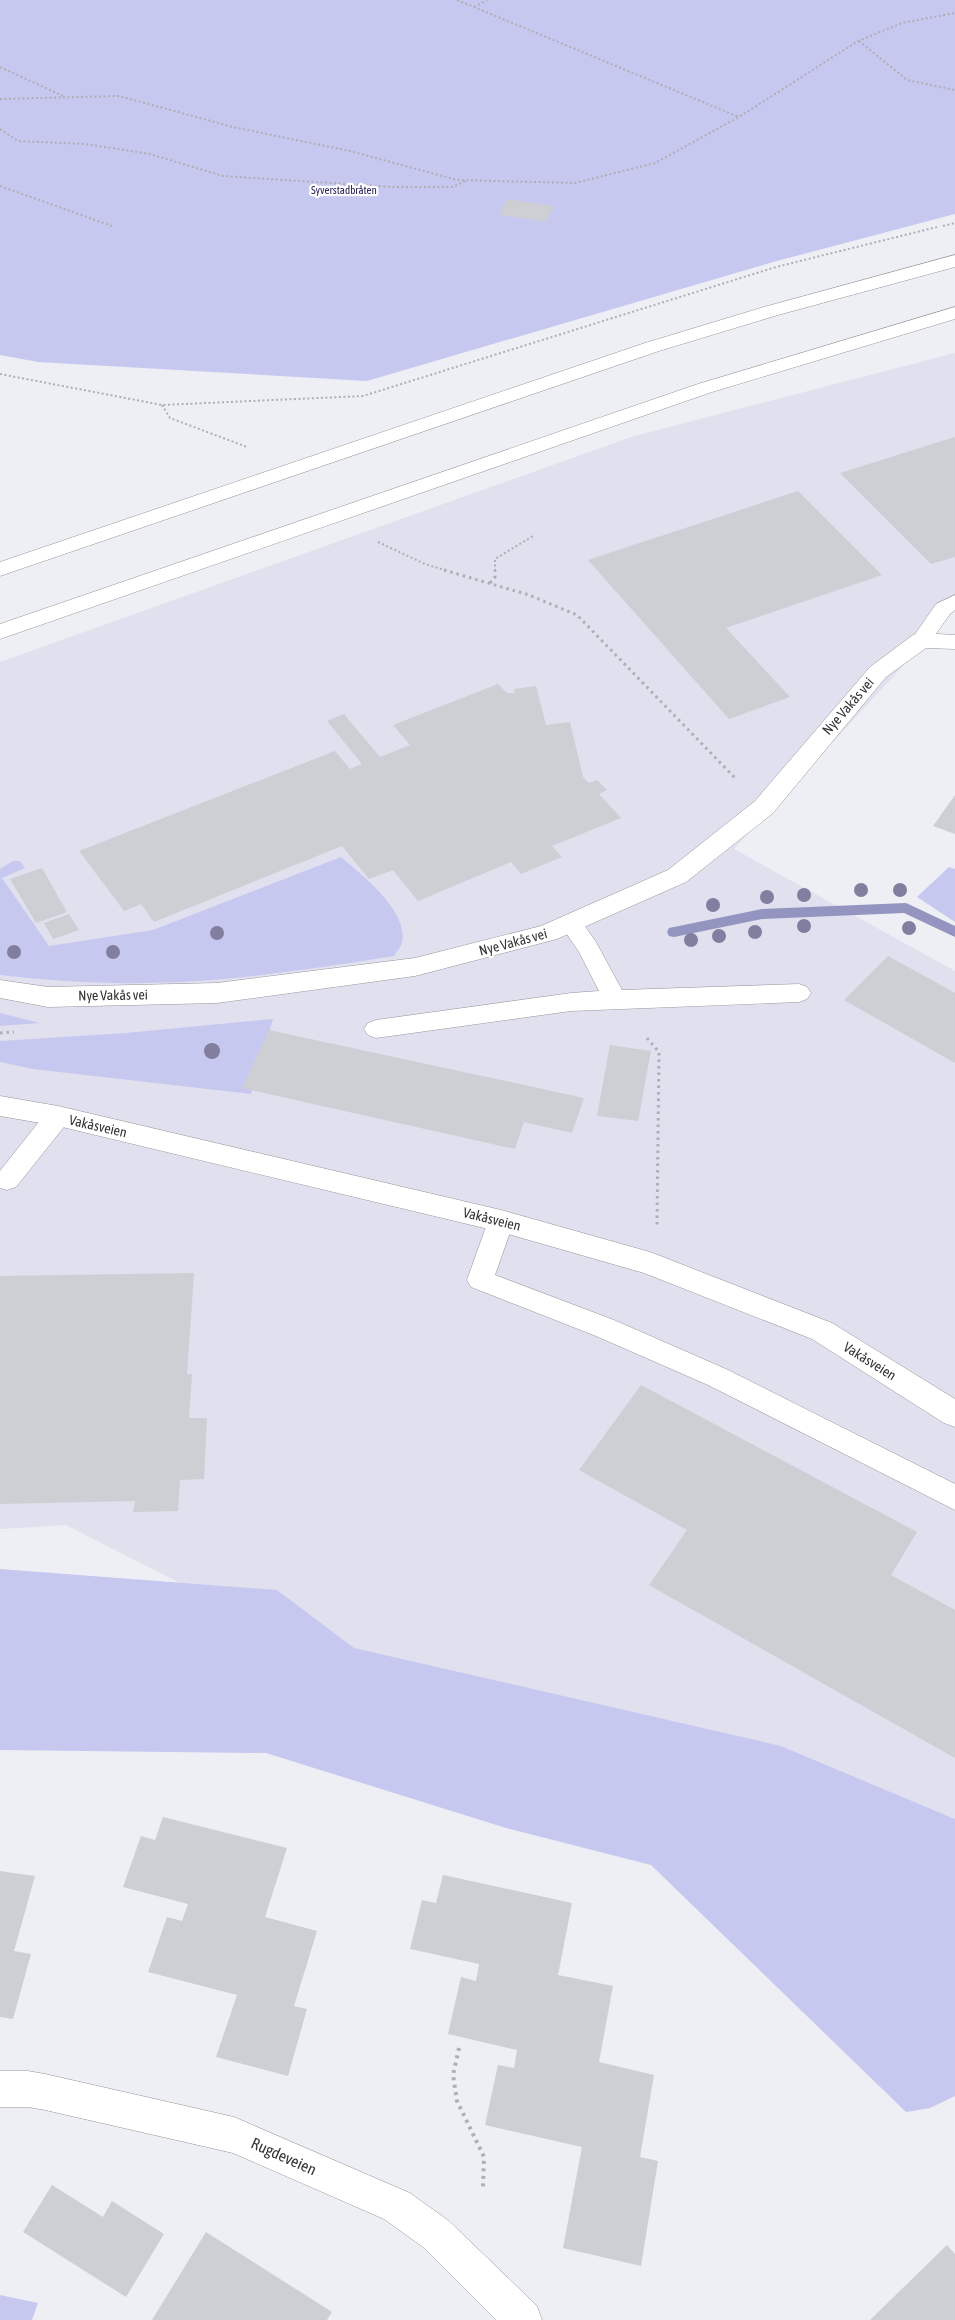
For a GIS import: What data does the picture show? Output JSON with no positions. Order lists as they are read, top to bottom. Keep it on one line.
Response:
{"streets":{"main road":["Nye Vakås vei","Vakåsveien","Rugdeveien"]},"parks":["Syverstadbråten"]}
